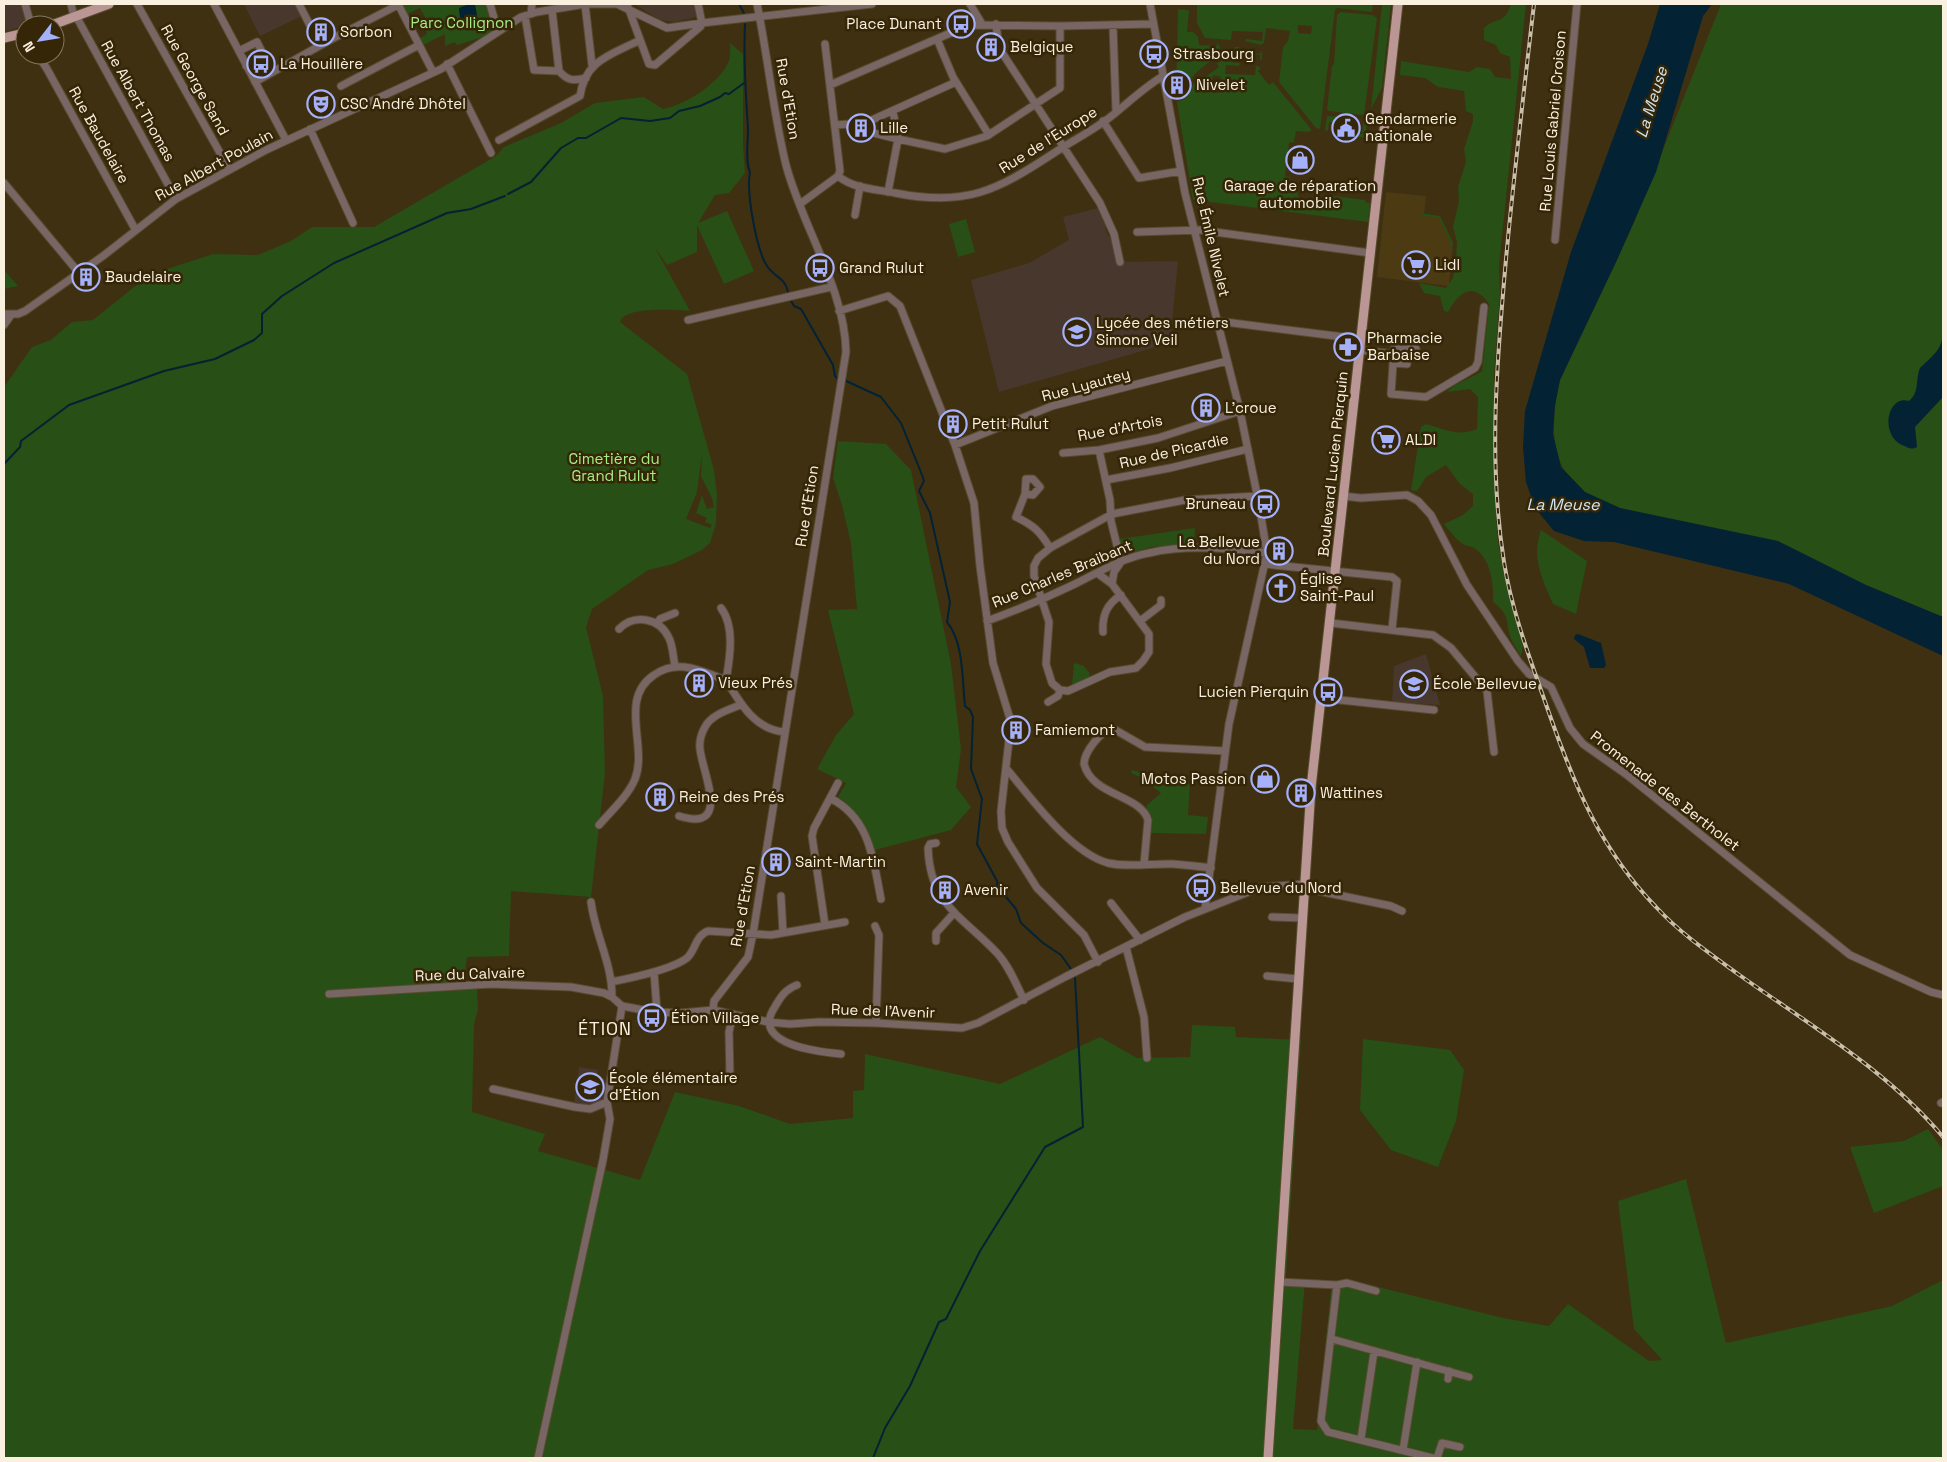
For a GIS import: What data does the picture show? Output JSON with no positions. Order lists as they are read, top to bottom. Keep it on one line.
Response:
{"streets":{"main road":["Boulevard Lucien Pierquin"],"street":["Rue George Sand","Rue d'Etion","Rue Albert Thomas","Rue Louis Gabriel Croison","Rue Baudelaire","Rue de l'Europe","Rue Albert Poulain","Rue Émile Nivelet","Rue Lyautey","Rue d'Artois","Rue de Picardie","Rue Charles Braibant","Promenade des Bertholet","Rue du Calvaire","Rue de l'Avenir"]},"crossings":[["Rue George Sand","Rue Albert Poulain"],["Rue d'Etion","Rue Albert Poulain"],["Rue d'Etion","Rue de l'Avenir"],["Rue Albert Thomas","Rue Albert Poulain"],["Rue Baudelaire","Rue Albert Poulain"],["Rue de l'Europe","Rue Émile Nivelet"],["Rue Émile Nivelet","Rue Lyautey"],["Rue Émile Nivelet","Rue d'Artois"],["Rue Émile Nivelet","Rue de Picardie"],["Rue Émile Nivelet","Rue Charles Braibant"],["Rue Émile Nivelet","Rue de l'Avenir"],["Rue d'Artois","Rue de Picardie"],["Rue de Picardie","Rue Charles Braibant"],["Boulevard Lucien Pierquin","Promenade des Bertholet"],["Boulevard Lucien Pierquin","Rue de l'Avenir"]],"districts":["ÉTION"],"water":["La Meuse"],"parks":["Parc Collignon","Cimetière du Grand Rulut"],"places":{"bus stop":["Place Dunant","Strasbourg","La Houillère","Grand Rulut","Bruneau","Lucien Pierquin","Bellevue du Nord","Étion Village"],"building":["Sorbon","Belgique","Nivelet","Lille","Baudelaire","L'croue","Petit Rulut","La Bellevue du Nord","Vieux Prés","Famiemont","Wattines","Reine des Prés","Saint-Martin","Avenir"],"theatre":["CSC André Dhôtel"],"public building":["Gendarmerie nationale"],"shop":["Garage de réparation automobile","Motos Passion"],"supermarket":["Lidl","ALDI"],"school or university":["Lycée des métiers Simone Veil","École Bellevue","École élémentaire d'Étion"],"pharmacy":["Pharmacie Barbaise"],"church":["Église Saint-Paul"]},"north":"bottom left"}
